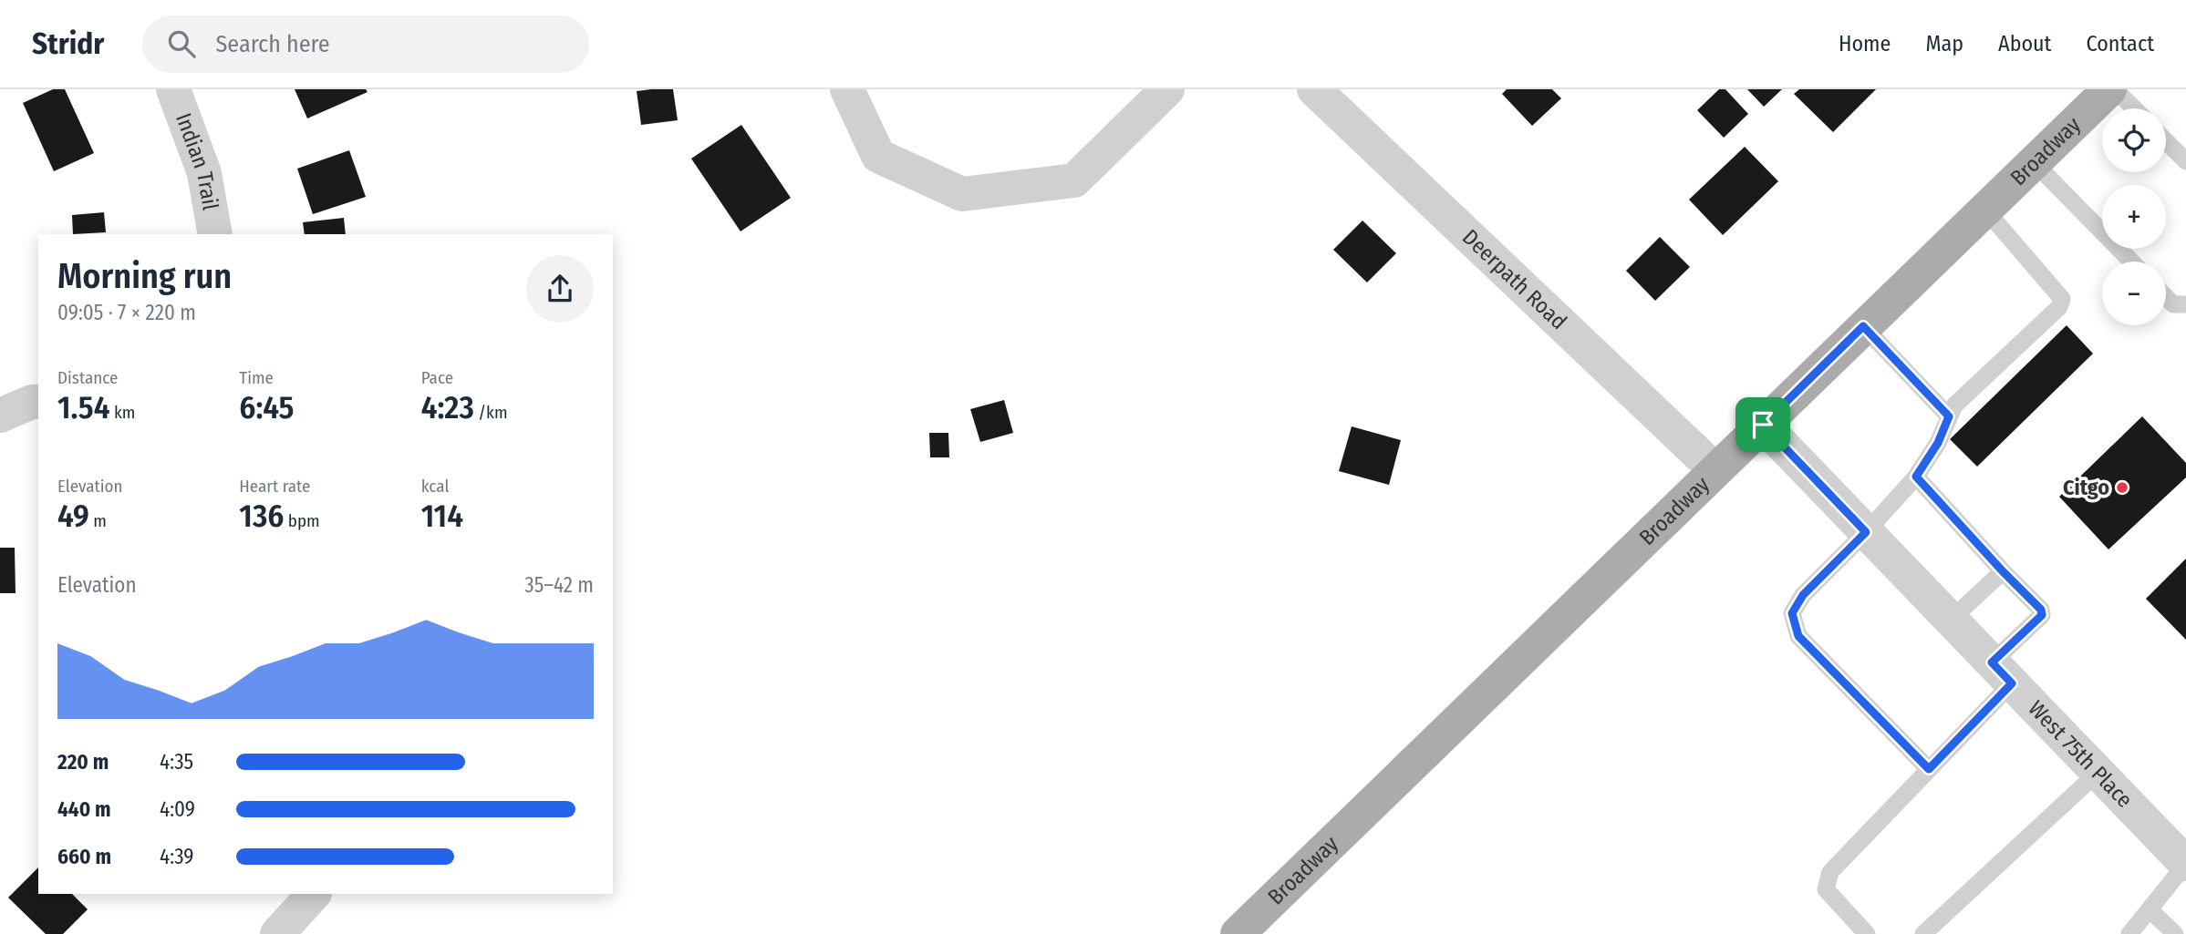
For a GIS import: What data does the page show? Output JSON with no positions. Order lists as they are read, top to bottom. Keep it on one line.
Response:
{"streets":{"main road":["Broadway"],"street":["Indian Trail","Deerpath Road","West 75th Place"]},"crossings":[["Broadway","Deerpath Road"],["Broadway","West 75th Place"]],"places":["Citgo"],"page":{"header":"Stridr","search":"Search here","nav":["Home","Map","About","Contact"],"map_buttons":["+","−"],"heading":["Morning run","09:05 · 7 × 220 m"],"stats":[["Distance","1.54 km"],["Time","6:45"],["Pace","4:23 /km"],["Elevation","49 m"],["Heart rate","136 bpm"],["kcal","114"]],"chart":["Elevation","35–42 m"],"list":[{"name":"220 m","note":"4:35"},{"name":"440 m","note":"4:09"},{"name":"660 m","note":"4:39"}]}}
